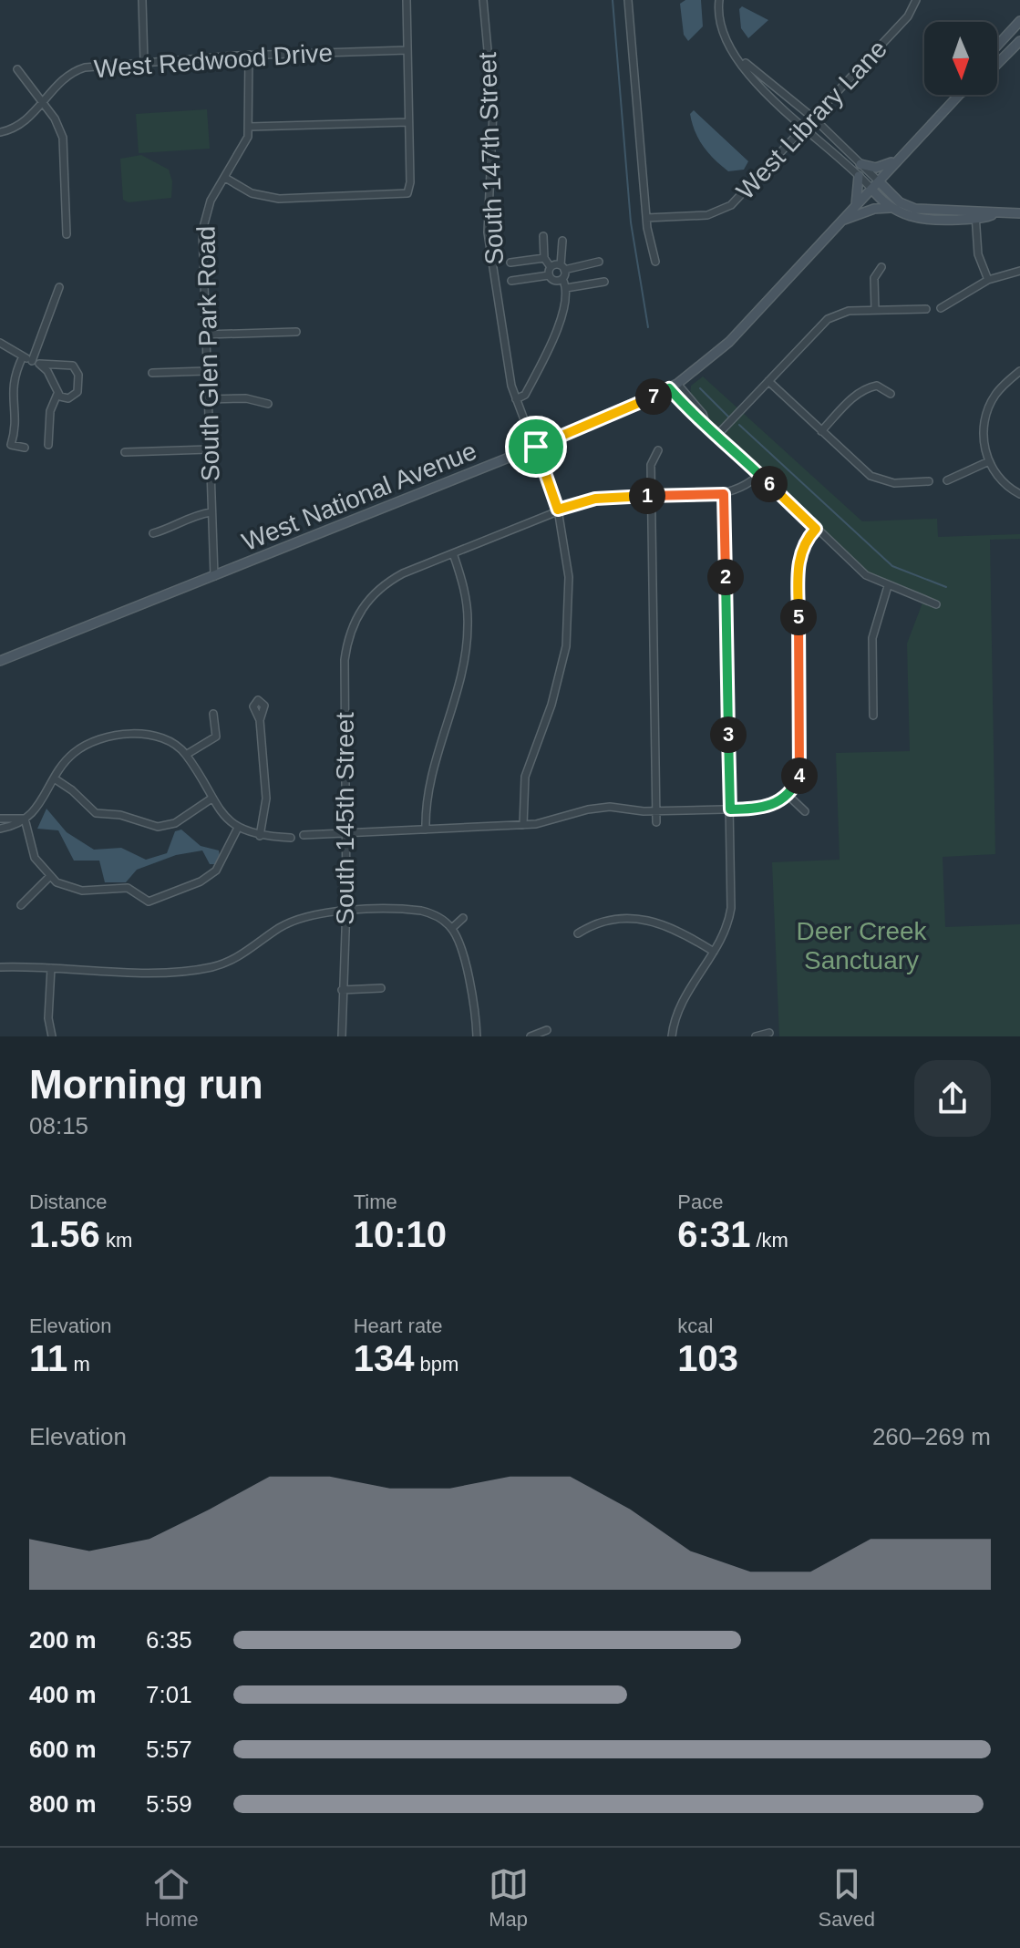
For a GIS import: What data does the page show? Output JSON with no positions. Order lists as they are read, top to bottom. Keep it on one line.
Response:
{"streets":{"main road":["West National Avenue"],"street":["West Redwood Drive","West Library Lane","South 147th Street","South Glen Park Road","South 145th Street"]},"crossings":[["West Redwood Drive","South Glen Park Road"],["South 147th Street","West National Avenue"],["South Glen Park Road","West National Avenue"]],"parks":["Deer Creek Sanctuary"],"north":"bottom","page":{"pins":["7","6","1","2","5","3","4"],"heading":["Morning run","08:15"],"stats":[["Distance","1.56 km"],["Time","10:10"],["Pace","6:31 /km"],["Elevation","11 m"],["Heart rate","134 bpm"],["kcal","103"]],"chart":["Elevation","260–269 m"],"list":[{"name":"200 m","note":"6:35"},{"name":"400 m","note":"7:01"},{"name":"600 m","note":"5:57"},{"name":"800 m","note":"5:59"}],"tabs":["Home","Map","Saved"]}}
